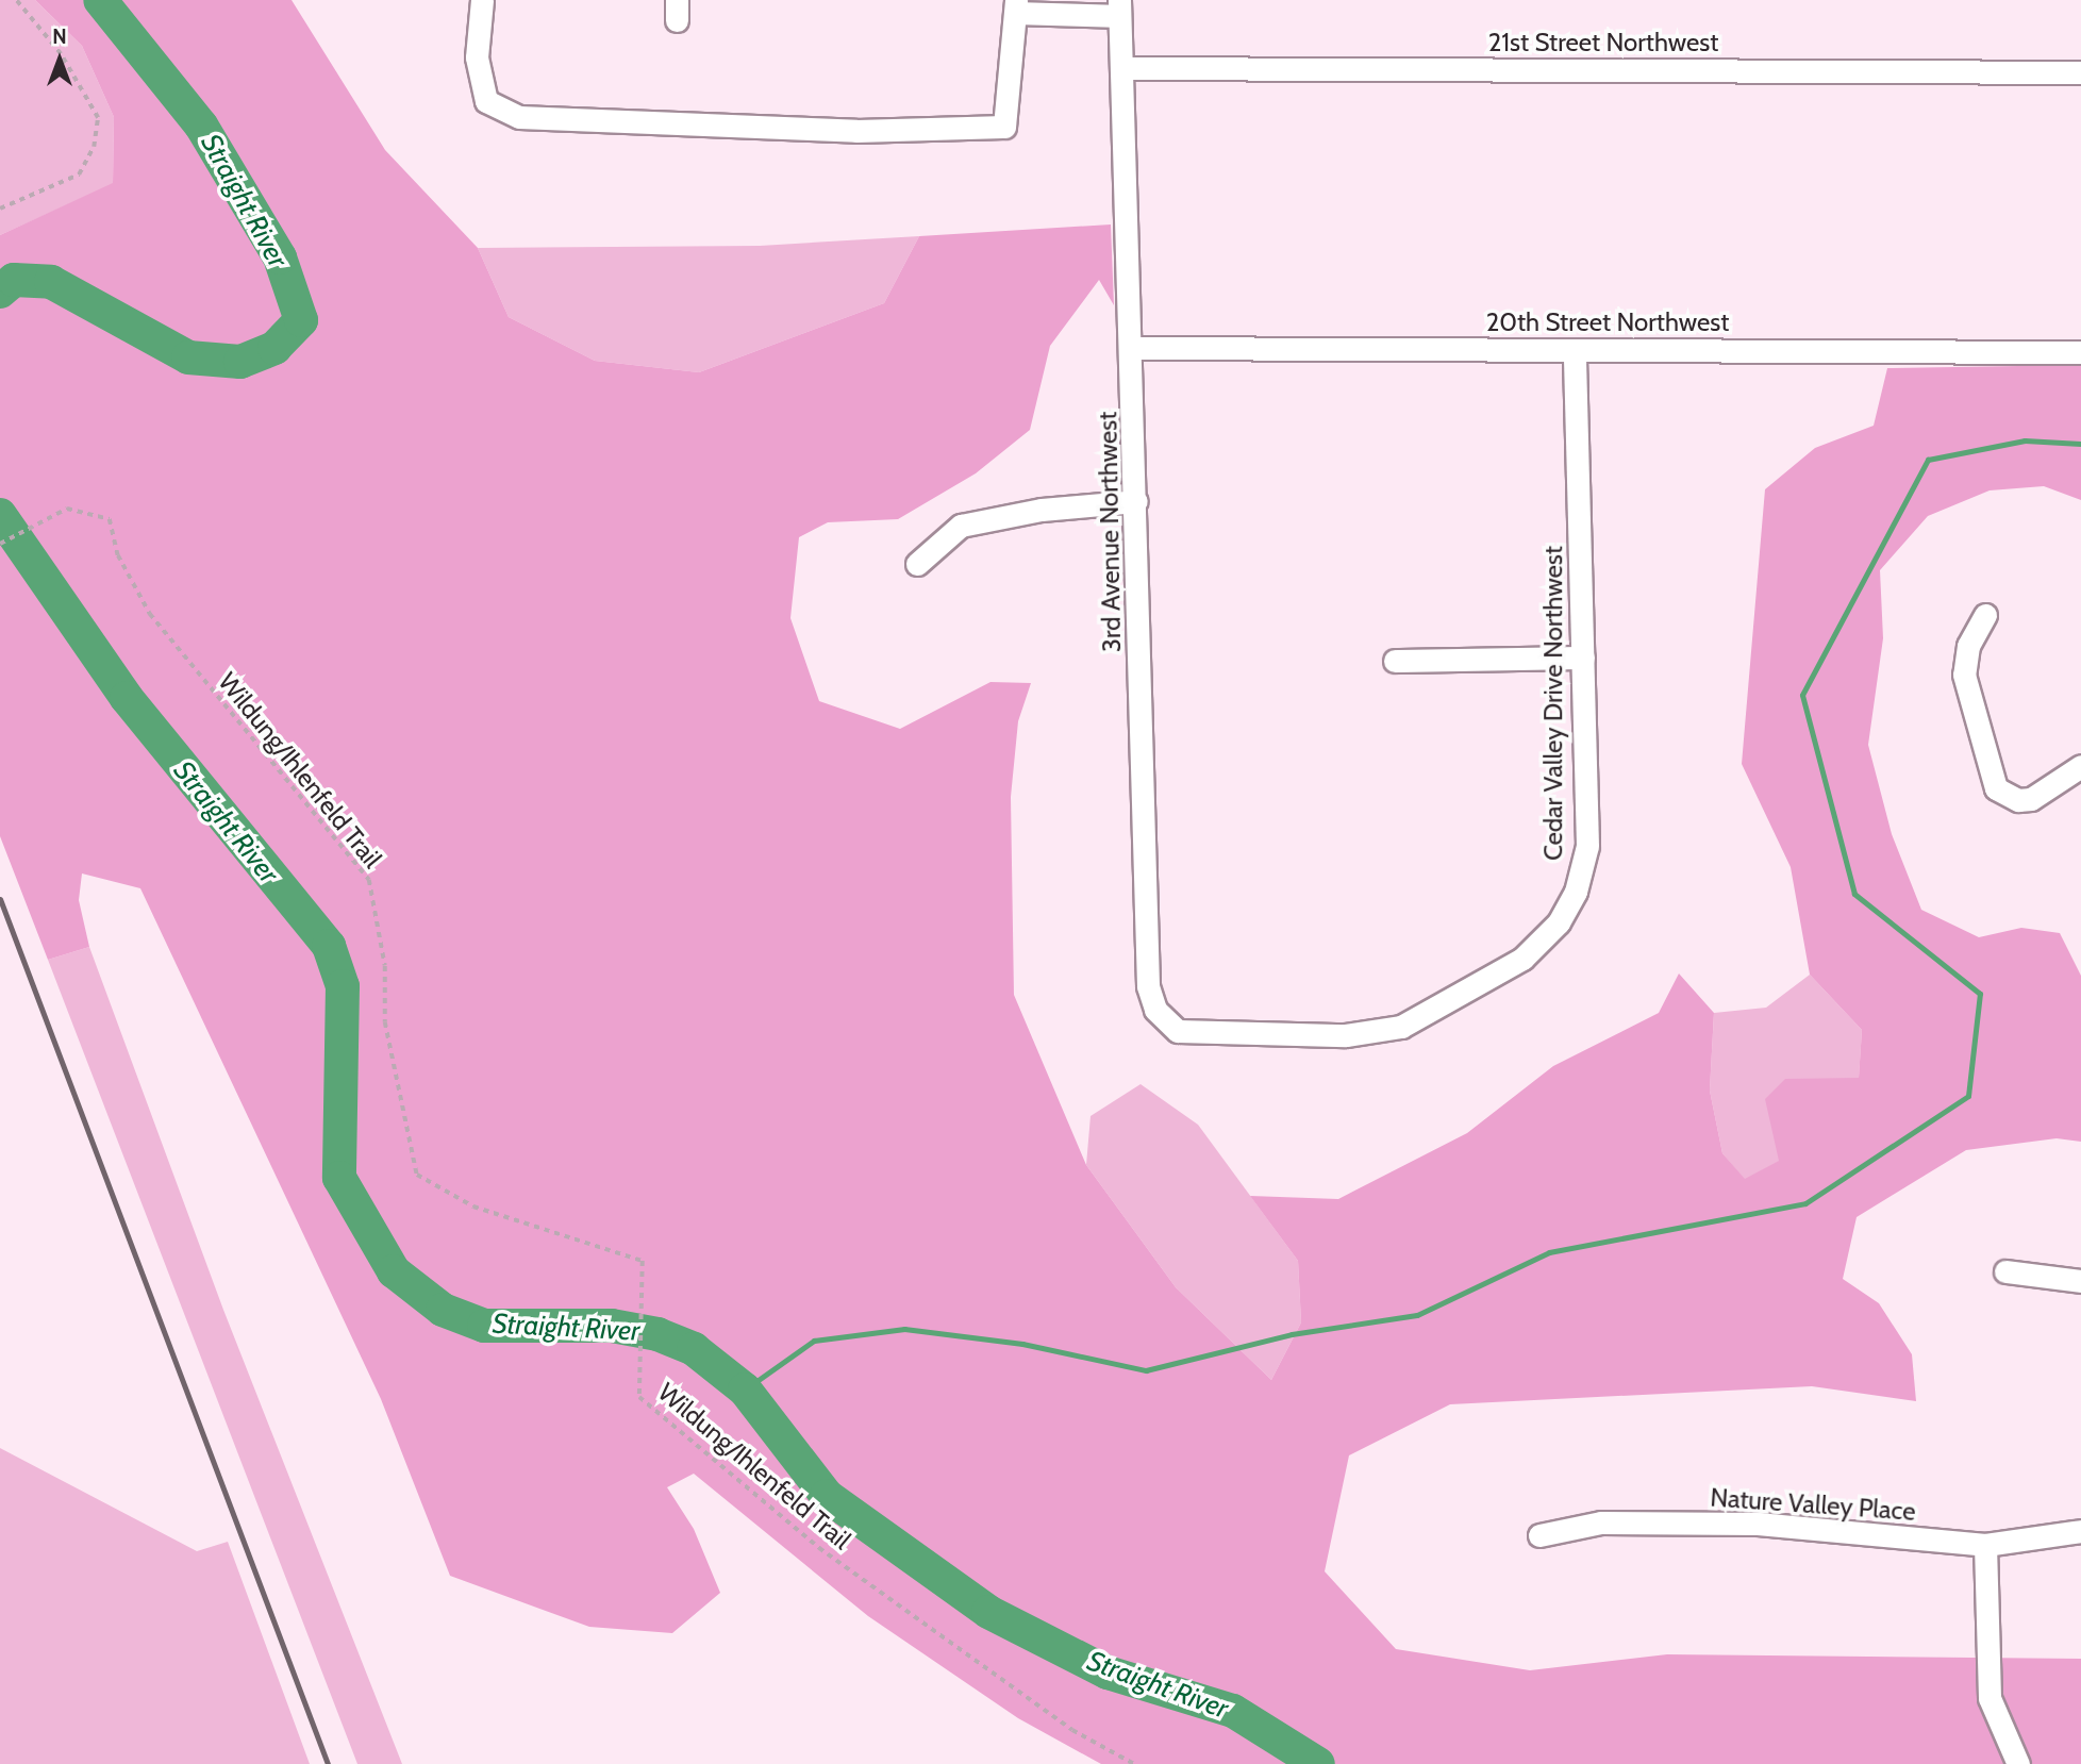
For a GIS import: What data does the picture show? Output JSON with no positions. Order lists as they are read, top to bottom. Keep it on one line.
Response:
{"streets":{"street":["21st Street Northwest","20th Street Northwest","3rd Avenue Northwest","Cedar Valley Drive Northwest","Nature Valley Place"],"path":["Wildung/Ihlenfeld Trail"]},"crossings":[["21st Street Northwest","3rd Avenue Northwest"],["20th Street Northwest","3rd Avenue Northwest"],["20th Street Northwest","Cedar Valley Drive Northwest"],["3rd Avenue Northwest","Cedar Valley Drive Northwest"]],"water":["Straight River"],"north":"top"}
